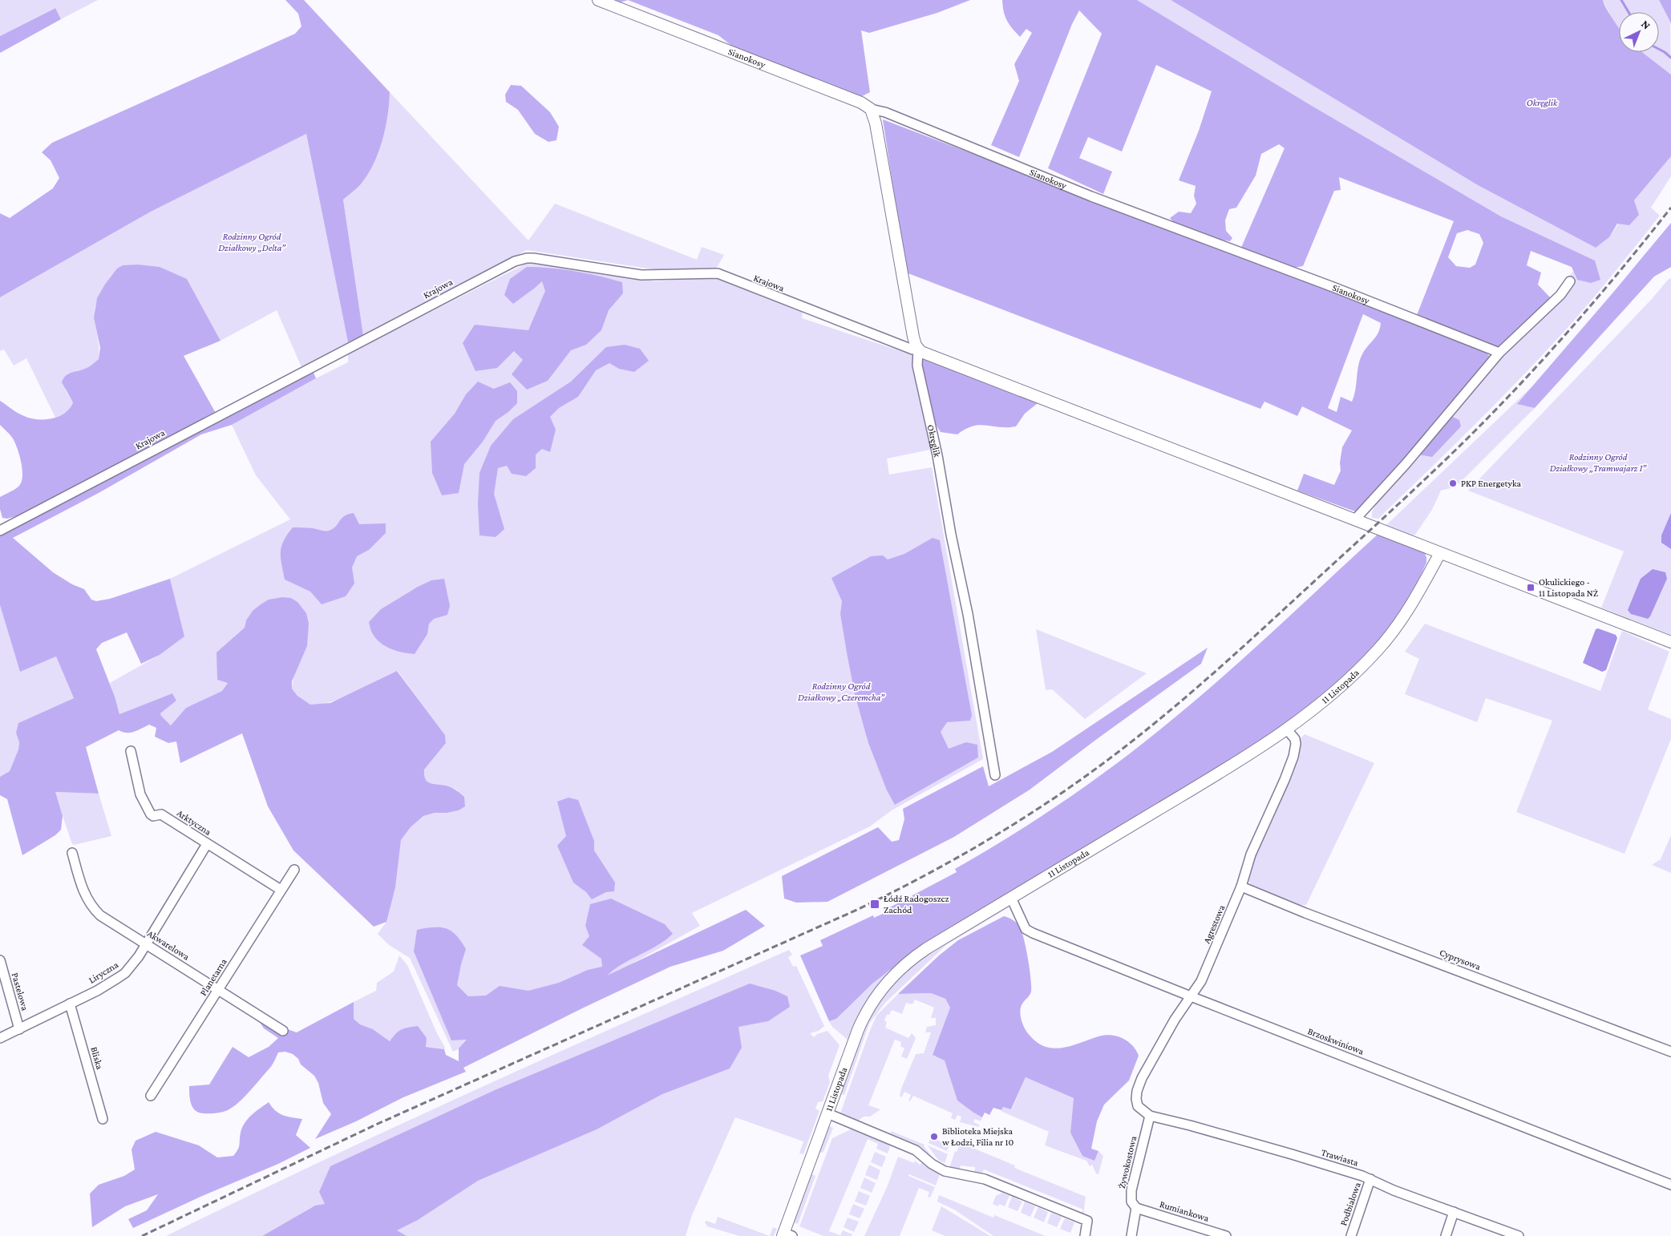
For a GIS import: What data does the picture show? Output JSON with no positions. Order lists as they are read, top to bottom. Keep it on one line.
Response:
{"streets":{"street":["Sianokosy","Krajowa","Okręglik","11 Listopada","Arktyczna","Agrestowa","Akwarelowa","Cyprysowa","Liryczna","Planetarna","Pastelowa","Brzoskwiniowa","Bliska","Trawiasta","Żywokostowa","Podbiałowa","Rumiankowa"]},"crossings":[["Sianokosy","Okręglik"],["Krajowa","Okręglik"],["11 Listopada","Agrestowa"],["11 Listopada","Brzoskwiniowa"],["Arktyczna","Liryczna"],["Arktyczna","Planetarna"],["Agrestowa","Cyprysowa"],["Agrestowa","Brzoskwiniowa"],["Agrestowa","Trawiasta"],["Agrestowa","Żywokostowa"],["Akwarelowa","Liryczna"],["Akwarelowa","Planetarna"],["Liryczna","Pastelowa"],["Liryczna","Bliska"],["Trawiasta","Żywokostowa"],["Trawiasta","Podbiałowa"],["Żywokostowa","Rumiankowa"]],"parks":["Okręglik","Rodzinny Ogród Działkowy „Delta”","Rodzinny Ogród Działkowy „Tramwajarz I”","Rodzinny Ogród Działkowy „Czeremcha”"],"places":{"other":["PKP Energetyka","Biblioteka Miejska w Łodzi, Filia nr 10"],"transit":["Okulickiego - 11 Listopada NŻ","Łódź Radogoszcz Zachód"]},"north":"top right"}
